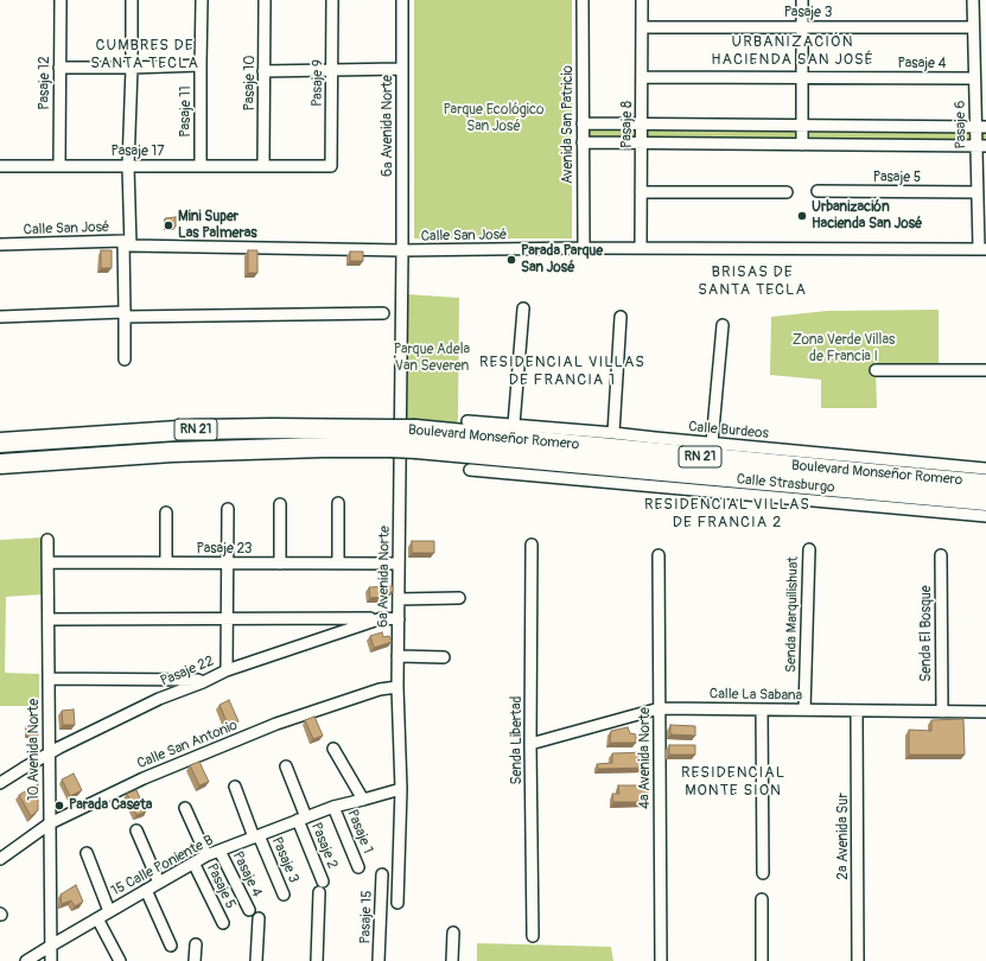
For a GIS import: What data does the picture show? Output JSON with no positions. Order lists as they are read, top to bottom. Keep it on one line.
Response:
{"streets":{"highway":["RN 21","Boulevard Monseñor Romero"],"street":["Pasaje 3","Pasaje 4","Pasaje 12","Pasaje 10","Pasaje 9","Pasaje 11","Avenida San Patricio","Pasaje 8","Pasaje 6","6ª Avenida Norte","Pasaje 17","Pasaje 5","Calle San José","Calle Burdeos","Calle Strasburgo","Pasaje 23","6a Avenida Norte","Senda Marquilishuat","Senda El Bosque","Pasaje 22","Calle La Sabana","Senda Libertad","Calle San Antonio","10 Avenida Norte","4a Avenida Norte","Pasaje 1","2a Avenida Sur","Pasaje 2","15 Calle Poniente B","Pasaje 15"]},"crossings":[["Pasaje 3","Pasaje 8"],["Pasaje 3","Pasaje 6"],["Pasaje 3","15 Calle Poniente B"],["Pasaje 4","Pasaje 8"],["Pasaje 4","Pasaje 6"],["Pasaje 4","15 Calle Poniente B"],["Pasaje 12","Pasaje 17"],["Pasaje 10","Pasaje 17"],["Pasaje 9","Pasaje 17"],["Pasaje 11","Pasaje 17"],["Avenida San Patricio","Calle San José"],["Pasaje 8","Calle San José"],["Pasaje 6","Pasaje 5"],["Pasaje 6","Calle San José"],["6ª Avenida Norte","Calle San José"],["6ª Avenida Norte","6a Avenida Norte"],["Pasaje 5","15 Calle Poniente B"],["Calle San José","6a Avenida Norte"],["Pasaje 23","6a Avenida Norte"],["Pasaje 23","10 Avenida Norte"],["6a Avenida Norte","Pasaje 22"],["6a Avenida Norte","Calle San Antonio"],["6a Avenida Norte","15 Calle Poniente B"],["Senda Marquilishuat","Calle La Sabana"],["Senda El Bosque","Calle La Sabana"],["Pasaje 22","10 Avenida Norte"],["Calle La Sabana","Senda Libertad"],["Calle La Sabana","4a Avenida Norte"],["Calle La Sabana","2a Avenida Sur"],["Calle San Antonio","10 Avenida Norte"],["10 Avenida Norte","15 Calle Poniente B"],["Pasaje 1","15 Calle Poniente B"],["Pasaje 2","15 Calle Poniente B"]],"districts":["URBANIZACIÓN HACIENDA SAN JOSÉ","CUMBRES DE SANTA TECLA","BRISAS DE SANTA TECLA","RESIDENCIAL VILLAS DE FRANCIA 1","RESIDENCIAL VILLAS DE FRANCIA 2","RESIDENCIAL MONTE SION"],"parks":["Parque Ecológico San José","Zona Verde Villas de Francia I","Parque Adela Van Severen"],"places":["Urbanización Hacienda San José","Mini Super Las Palmeras","Parada Parque San José","Parada Caseta"]}
